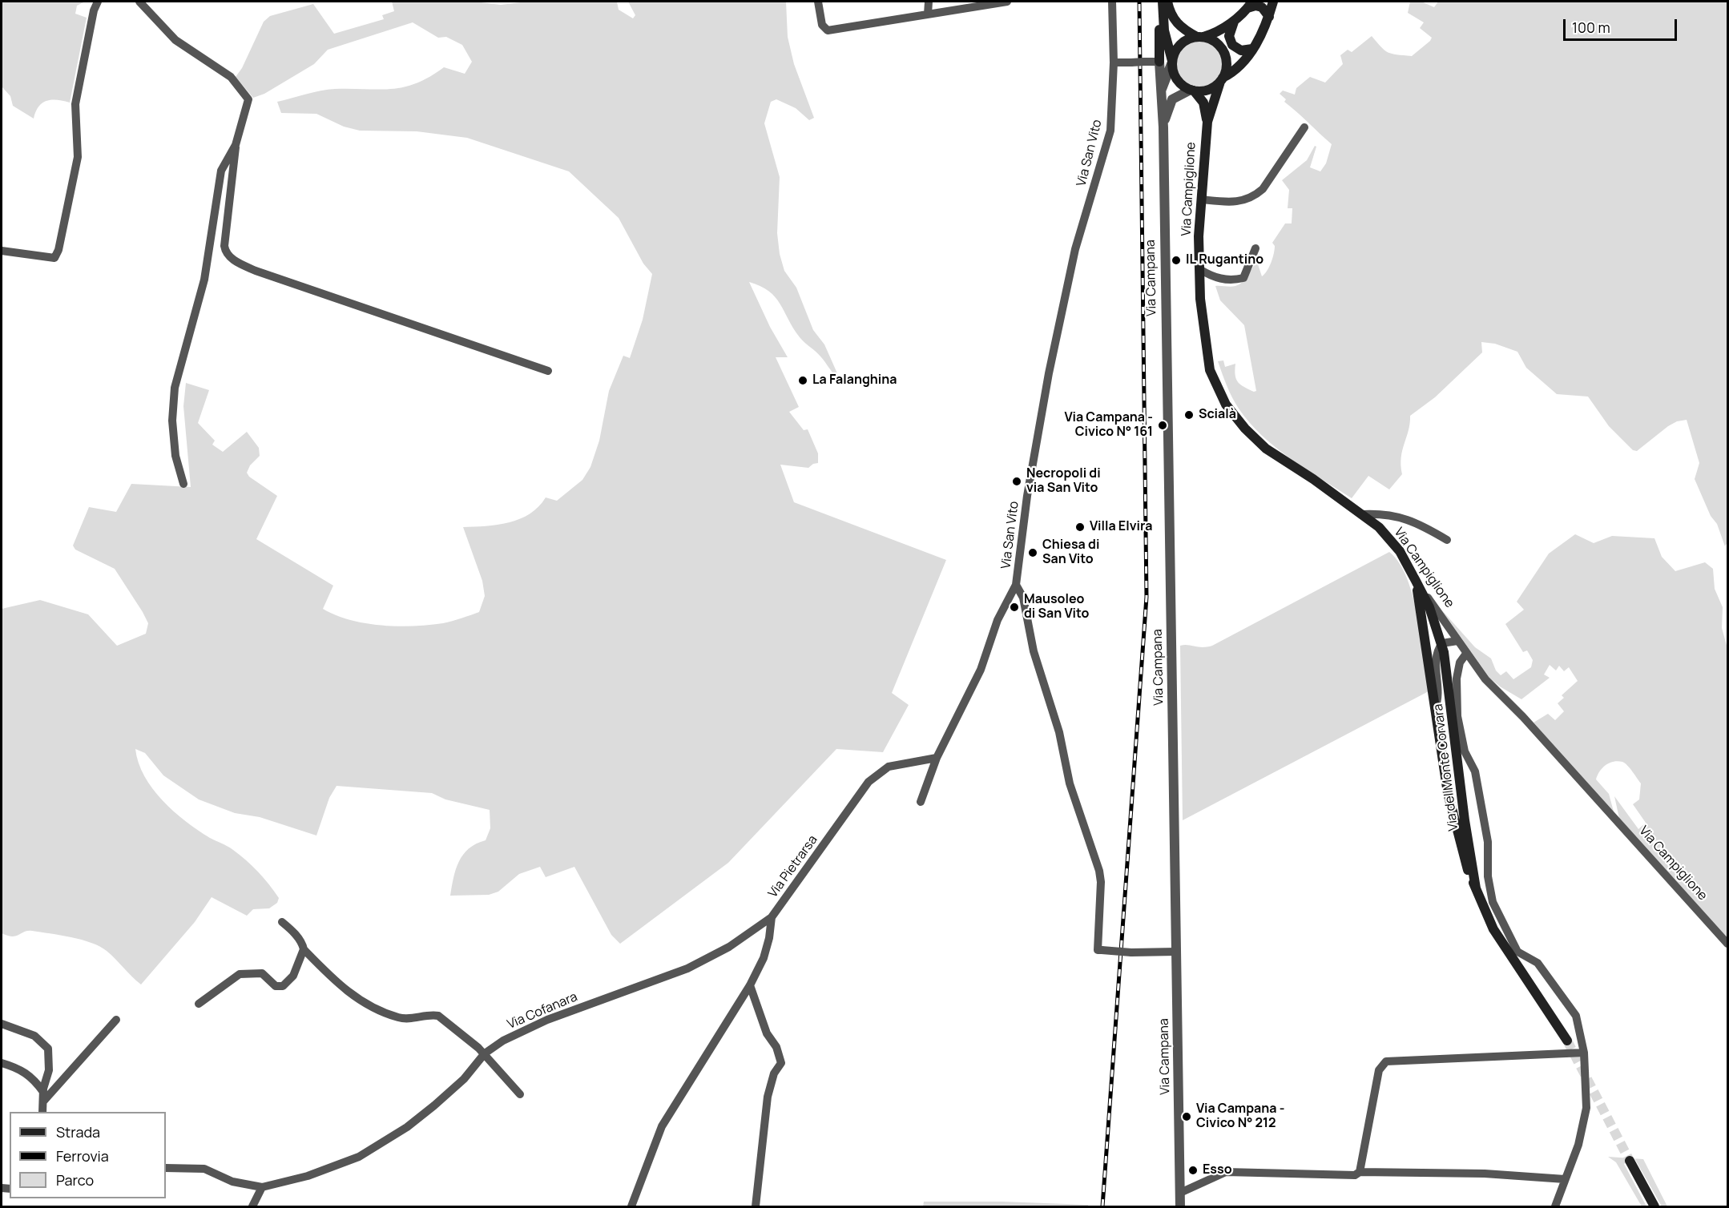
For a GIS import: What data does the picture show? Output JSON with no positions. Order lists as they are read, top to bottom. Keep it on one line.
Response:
{"streets":{"main road":["Via Campiglione","Via del Monte Corvara"],"street":["Via San Vito","Via Campana","Via Pietrarsa","Via Cofanara"]},"crossings":[["Via San Vito","Via Campana"],["Via Campiglione","Via Campana"],["Via Campiglione","Via del Monte Corvara"],["Via Pietrarsa","Via Cofanara"]],"places":["IL Rugantino","La Falanghina","Scialà","Via Campana - Civico N° 161","Necropoli di via San Vito","Villa Elvira","Chiesa di San Vito","Mausoleo di San Vito","Via Campana - Civico N° 212","Esso"],"legend":["Strada","Ferrovia","Parco"],"scale_bar":"100 m"}
